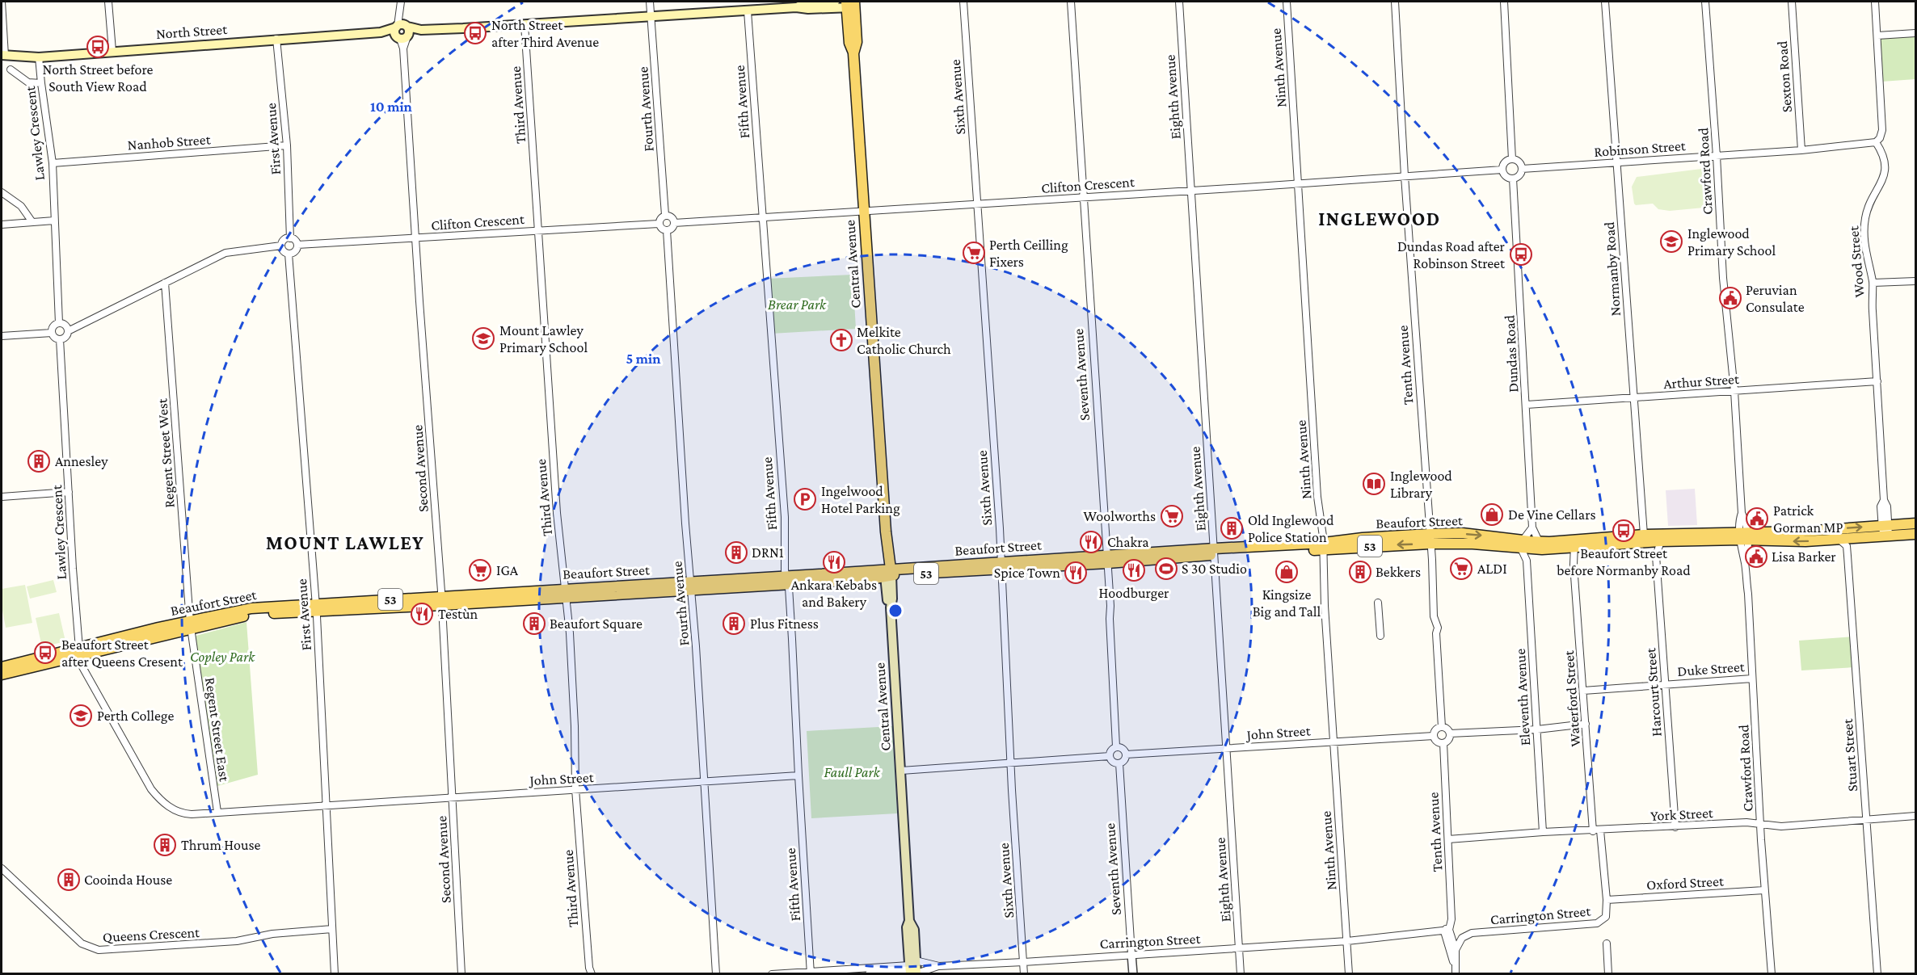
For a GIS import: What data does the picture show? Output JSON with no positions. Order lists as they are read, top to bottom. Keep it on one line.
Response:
{"streets":{"main road":["North Street","Central Avenue","Beaufort Street","53"],"street":["Ninth Avenue","Sexton Road","Sixth Avenue","Eighth Avenue","Fifth Avenue","Third Avenue","Fourth Avenue","Lawley Crescent","First Avenue","Nanhob Street","Robinson Street","Crawford Road","Clifton Crescent","Wood Street","Normanby Road","Dundas Road","Tenth Avenue","Seventh Avenue","Arthur Street","Regent Street West","Second Avenue","Duke Street","Harcourt Street","Eleventh Avenue","Waterford Street","Regent Street East","John Street","Stuart Street","York Street","Oxford Street","Carrington Street","Queens Crescent"]},"crossings":[["North Street","Fifth Avenue"],["North Street","Third Avenue"],["North Street","Fourth Avenue"],["North Street","Lawley Crescent"],["North Street","First Avenue"],["North Street","Central Avenue"],["North Street","Second Avenue"],["Ninth Avenue","Clifton Crescent"],["Ninth Avenue","Beaufort Street"],["Ninth Avenue","John Street"],["Ninth Avenue","Carrington Street"],["Sexton Road","Robinson Street"],["Sixth Avenue","Clifton Crescent"],["Sixth Avenue","Beaufort Street"],["Sixth Avenue","Carrington Street"],["Eighth Avenue","Clifton Crescent"],["Eighth Avenue","Beaufort Street"],["Eighth Avenue","John Street"],["Eighth Avenue","Carrington Street"],["Fifth Avenue","Clifton Crescent"],["Fifth Avenue","Beaufort Street"],["Fifth Avenue","John Street"],["Fifth Avenue","Carrington Street"],["Third Avenue","Clifton Crescent"],["Third Avenue","Beaufort Street"],["Third Avenue","John Street"],["Fourth Avenue","Clifton Crescent"],["Fourth Avenue","Beaufort Street"],["Fourth Avenue","John Street"],["Lawley Crescent","First Avenue"],["Lawley Crescent","Nanhob Street"],["Lawley Crescent","Beaufort Street"],["Lawley Crescent","Regent Street East"],["Lawley Crescent","John Street"],["First Avenue","Nanhob Street"],["First Avenue","Clifton Crescent"],["First Avenue","Beaufort Street"],["First Avenue","John Street"],["First Avenue","Queens Crescent"],["Robinson Street","Crawford Road"],["Robinson Street","Clifton Crescent"],["Robinson Street","Wood Street"],["Robinson Street","Normanby Road"],["Robinson Street","Dundas Road"],["Crawford Road","Arthur Street"],["Crawford Road","Beaufort Street"],["Crawford Road","Duke Street"],["Crawford Road","York Street"],["Crawford Road","Oxford Street"],["Clifton Crescent","Central Avenue"],["Clifton Crescent","Dundas Road"],["Clifton Crescent","Tenth Avenue"],["Clifton Crescent","Seventh Avenue"],["Clifton Crescent","Second Avenue"],["Wood Street","Arthur Street"],["Wood Street","Beaufort Street"],["Central Avenue","Beaufort Street"],["Central Avenue","Carrington Street"],["Normanby Road","Arthur Street"],["Normanby Road","Beaufort Street"],["Normanby Road","Harcourt Street"],["Dundas Road","Arthur Street"],["Dundas Road","Beaufort Street"],["Tenth Avenue","Beaufort Street"],["Tenth Avenue","John Street"],["Tenth Avenue","York Street"],["Tenth Avenue","Carrington Street"],["Seventh Avenue","Beaufort Street"],["Seventh Avenue","John Street"],["Seventh Avenue","Carrington Street"],["Regent Street West","Beaufort Street"],["Regent Street West","Regent Street East"],["Second Avenue","Beaufort Street"],["Second Avenue","John Street"],["Beaufort Street","Harcourt Street"],["Beaufort Street","Eleventh Avenue"],["Beaufort Street","Waterford Street"],["Beaufort Street","Regent Street East"],["Beaufort Street","Stuart Street"],["Duke Street","Harcourt Street"],["Duke Street","Waterford Street"],["Harcourt Street","York Street"],["Eleventh Avenue","York Street"],["Waterford Street","York Street"],["Stuart Street","York Street"],["Oxford Street","Carrington Street"]],"districts":["INGLEWOOD","MOUNT LAWLEY"],"parks":["Brear Park","Copley Park","Faull Park"],"places":{"bus stop":["North Street after Third Avenue","North Street before South View Road","Dundas Road after Robinson Street","Beaufort Street before Normanby Road","Beaufort Street after Queens Cresent"],"school or university":["Inglewood Primary School","Mount Lawley Primary School","Perth College"],"supermarket":["Perth Ceilling Fixers","Woolworths","ALDI","IGA"],"public building":["Peruvian Consulate","Patrick Gorman MP","Lisa Barker"],"church":["Melkite Catholic Church"],"building":["Annesley","Old Inglewood Police Station","DRN1","Bekkers","Beaufort Square","Plus Fitness","Thrum House","Cooinda House"],"library":["Inglewood Library"],"parking":["Ingelwood Hotel Parking"],"shop":["De Vine Cellars","Kingsize Big and Tall"],"restaurant":["Chakra","Ankara Kebabs and Bakery","Hoodburger","Spice Town","Testùn"],"sports":["S 30 Studio"]},"rings":["10 min","5 min"]}
